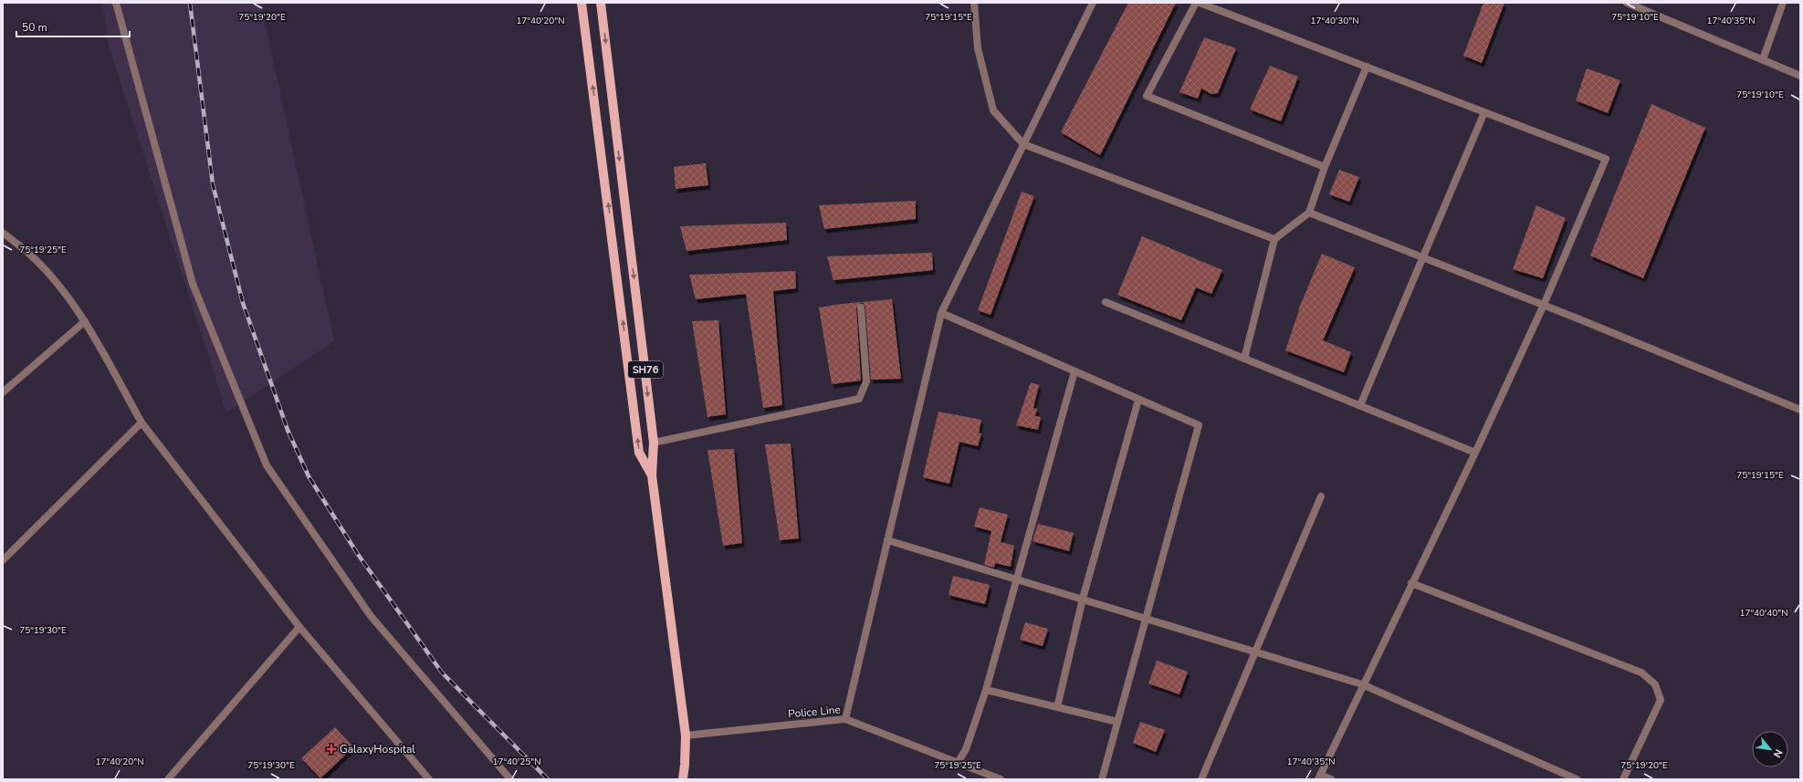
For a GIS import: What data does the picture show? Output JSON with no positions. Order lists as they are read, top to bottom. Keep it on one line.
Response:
{"streets":{"main road":["SH76"],"street":["Police Line"]},"crossings":[["SH76","Police Line"]],"places":{"health":["GalaxyHospital"]},"scale_bar":"50 m","north":"bottom right","coordinates":["75°19'10\"E","75°19'20\"E","75°19'15\"E","17°40'20\"N","17°40'30\"N","17°40'35\"N","75°19'25\"E","17°40'40\"N","75°19'30\"E","17°40'25\"N"]}
